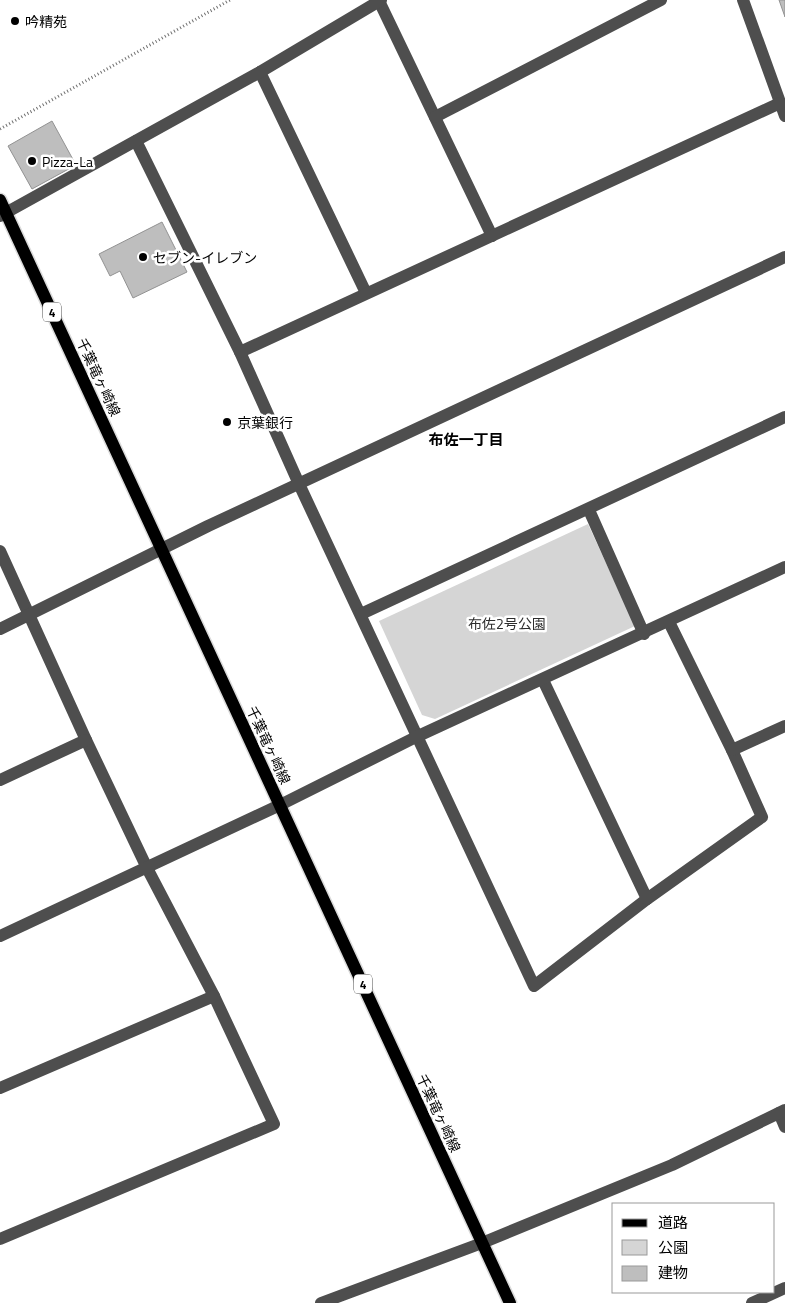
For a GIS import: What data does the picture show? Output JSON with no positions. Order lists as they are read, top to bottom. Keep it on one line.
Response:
{"streets":{"main road":["4","千葉竜ヶ崎線"]},"districts":["布佐一丁目"],"parks":["布佐2号公園"],"places":["吟精苑","Pizza-La","セブン-イレブン","京葉銀行"],"legend":["道路","公園","建物"]}
